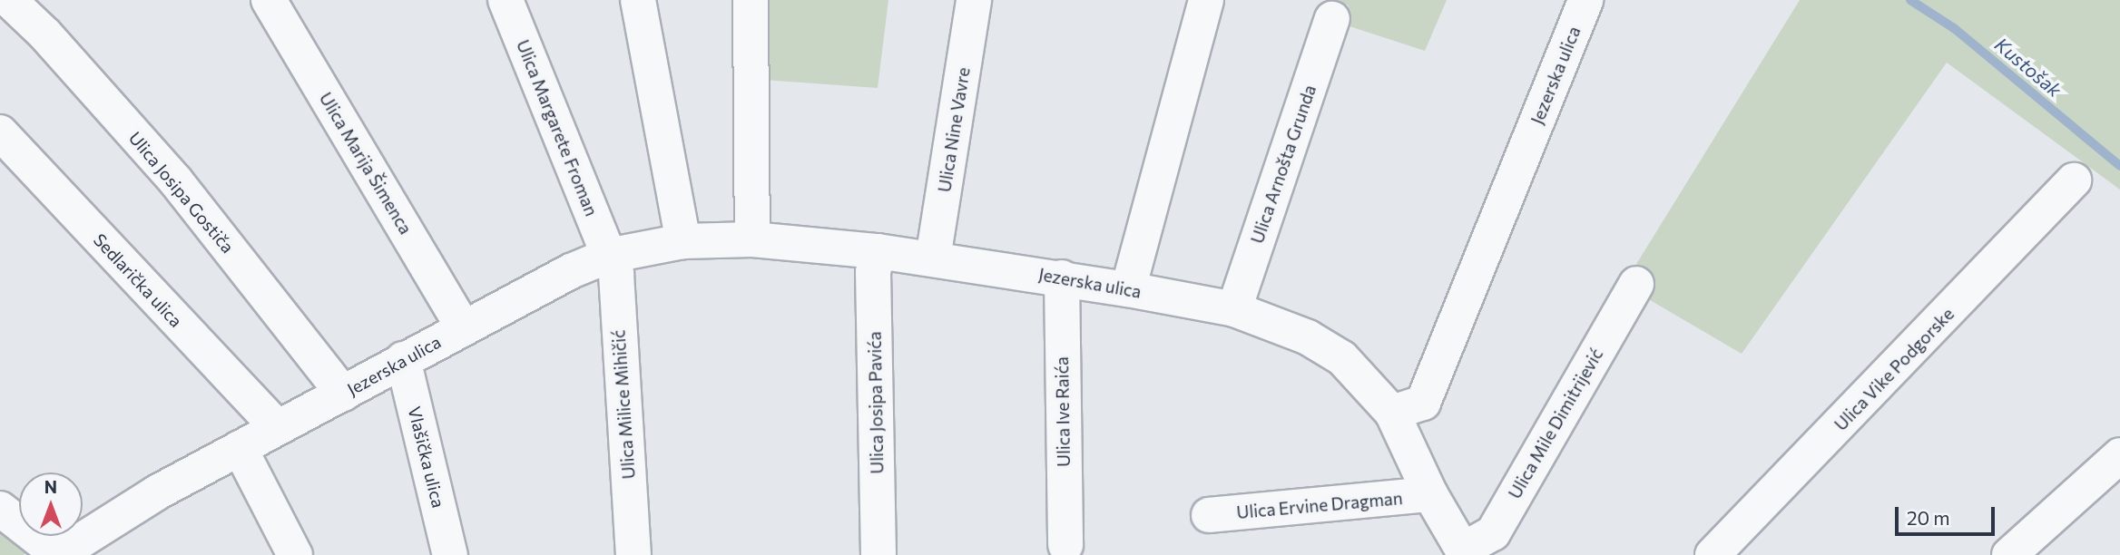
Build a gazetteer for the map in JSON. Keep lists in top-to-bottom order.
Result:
{
  "streets": {
    "street": [
      "Jezerska ulica",
      "Ulica Margarete Froman",
      "Ulica Nine Vavre",
      "Ulica Marija Šimenca",
      "Ulica Arnošta Grunda",
      "Ulica Josipa Gostiča",
      "Sedlarička ulica",
      "Ulica Vike Podgorske",
      "Ulica Josipa Pavića",
      "Ulica Milice Mihičić",
      "Ulica Ive Raića",
      "Ulica Mile Dimitrijević",
      "Vlašička ulica",
      "Ulica Ervine Dragman"
    ]
  },
  "crossings": [
    ["Jezerska ulica", "Ulica Margarete Froman"],
    ["Jezerska ulica", "Ulica Nine Vavre"],
    ["Jezerska ulica", "Ulica Marija Šimenca"],
    ["Jezerska ulica", "Ulica Arnošta Grunda"],
    ["Jezerska ulica", "Ulica Josipa Gostiča"],
    ["Jezerska ulica", "Sedlarička ulica"],
    ["Jezerska ulica", "Ulica Josipa Pavića"],
    ["Jezerska ulica", "Ulica Milice Mihičić"],
    ["Jezerska ulica", "Ulica Ive Raića"],
    ["Jezerska ulica", "Ulica Mile Dimitrijević"],
    ["Jezerska ulica", "Vlašička ulica"],
    ["Jezerska ulica", "Ulica Ervine Dragman"],
    ["Ulica Margarete Froman", "Ulica Milice Mihičić"]
  ],
  "water": ["Kustošak"],
  "scale_bar": "20 m",
  "north": "top"
}
